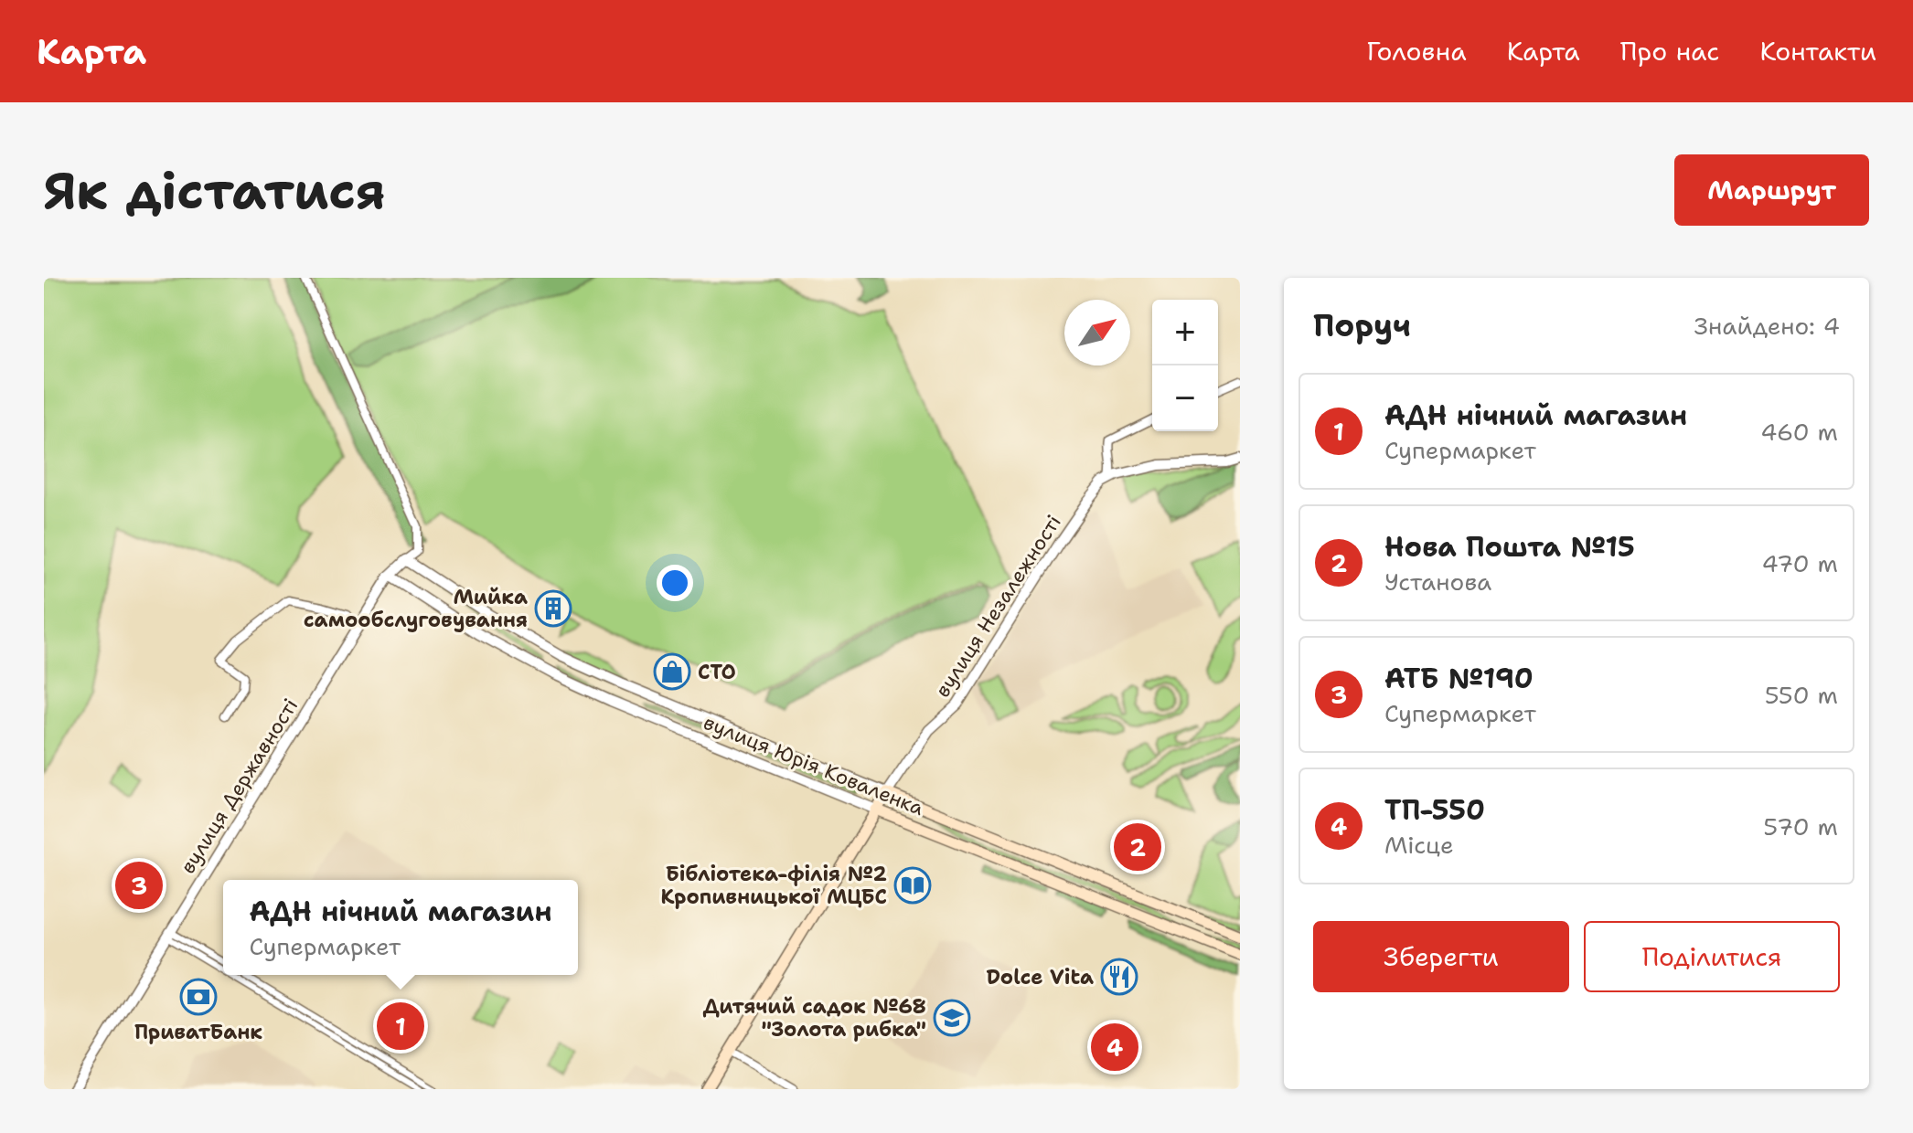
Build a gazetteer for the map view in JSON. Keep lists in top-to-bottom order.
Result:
{
  "streets": {
    "main road": ["вулиця Незалежності", "вулиця Юрія Коваленка"],
    "street": ["вулиця Державності"]
  },
  "crossings": [
    ["вулиця Незалежності", "вулиця Юрія Коваленка"],
    ["вулиця Юрія Коваленка", "вулиця Державності"]
  ],
  "places": {
    "building": ["Мийка самообслуговування"],
    "shop": ["СТО"],
    "library": ["Бібліотека-філія №2 Кропивницької МЦБС"],
    "restaurant": ["Dolce Vita"],
    "bank": ["ПриватБанк"],
    "school or university": ["Дитячий садок №68 \"Золота рибка\""]
  },
  "north": "top right",
  "page": {
    "header": "Карта",
    "nav": [
      "Головна",
      "Карта",
      "Про нас",
      "Контакти"
    ],
    "buttons": [
      "Маршрут",
      ["Зберегти", "Поділитися"]
    ],
    "title": "Як дістатися",
    "heading": ["Поруч", "Знайдено: 4"],
    "map_buttons": ["+", "−"],
    "list": [
      {
        "mark": "1",
        "name": "АДН нічний магазин",
        "note": "Супермаркет",
        "value": "460 m"
      },
      {
        "mark": "2",
        "name": "Нова Пошта №15",
        "note": "Установа",
        "value": "470 m"
      },
      {
        "mark": "3",
        "name": "АТБ №190",
        "note": "Супермаркет",
        "value": "550 m"
      },
      {
        "mark": "4",
        "name": "ТП-550",
        "note": "Місце",
        "value": "570 m"
      }
    ],
    "pins": [
      "2",
      "3",
      "1",
      "4"
    ],
    "popup": ["АДН нічний магазин", "Супермаркет"]
  }
}
